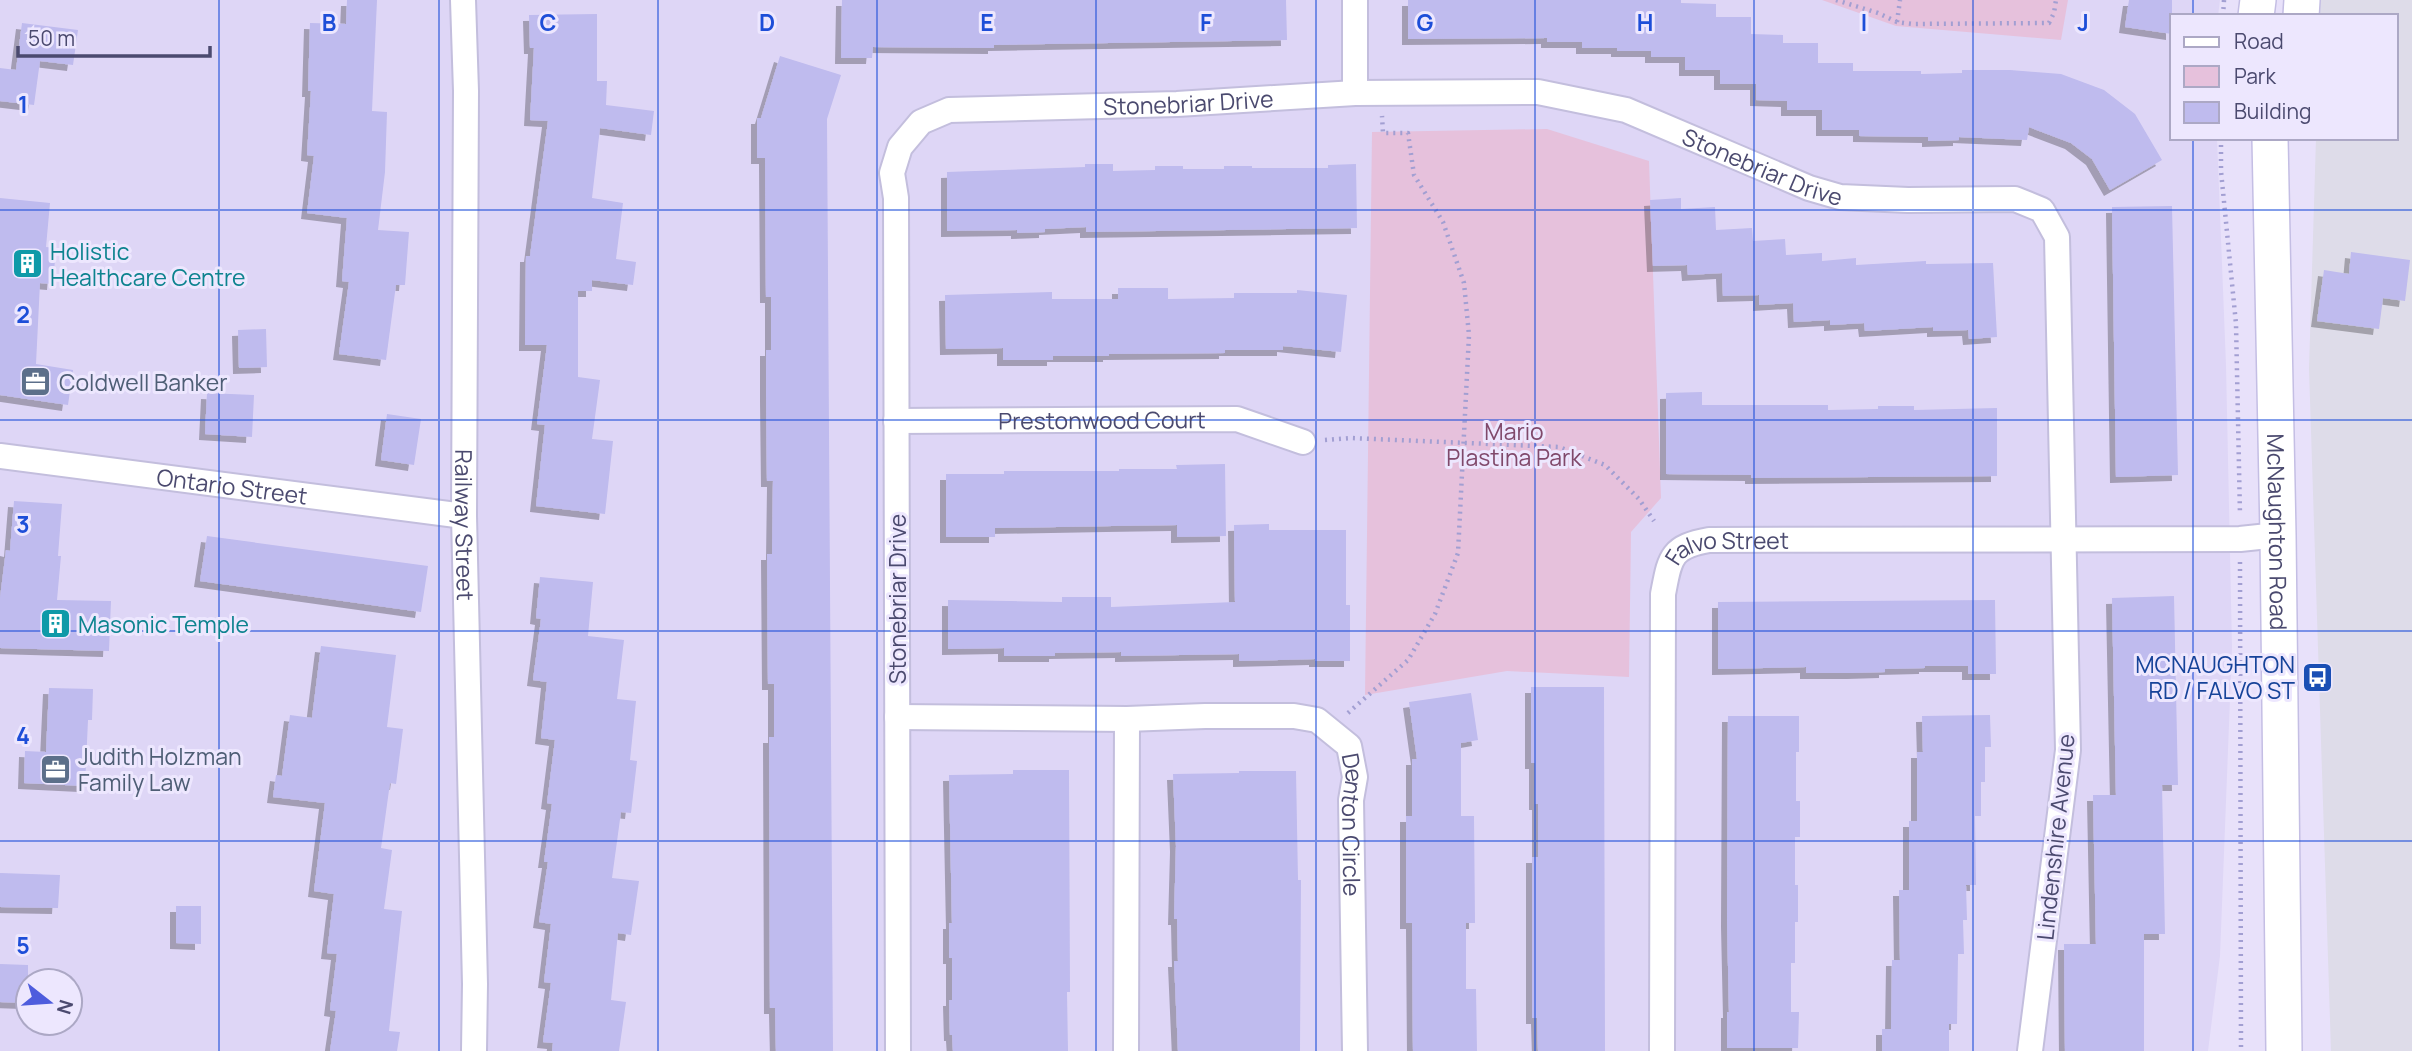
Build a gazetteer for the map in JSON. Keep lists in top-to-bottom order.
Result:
{
  "streets": {
    "street": [
      "Stonebriar Drive",
      "Prestonwood Court",
      "Ontario Street",
      "Railway Street",
      "McNaughton Road",
      "Falvo Street",
      "Denton Circle",
      "Lindenshire Avenue"
    ]
  },
  "crossings": [
    ["Stonebriar Drive", "Prestonwood Court"],
    ["Stonebriar Drive", "Falvo Street"],
    ["Stonebriar Drive", "Denton Circle"],
    ["Stonebriar Drive", "Lindenshire Avenue"],
    ["Ontario Street", "Railway Street"],
    ["McNaughton Road", "Falvo Street"],
    ["Falvo Street", "Lindenshire Avenue"]
  ],
  "parks": ["Mario Plastina Park"],
  "places": {
    "building": ["Holistic Healthcare Centre", "Masonic Temple"],
    "office": ["Coldwell Banker", "Judith Holzman Family Law"],
    "bus stop": ["MCNAUGHTON RD / FALVO ST"]
  },
  "legend": ["Road", "Park", "Building"],
  "scale_bar": "50 m",
  "north": "right",
  "grid": {
    "columns": [
      "B",
      "C",
      "D",
      "E",
      "F",
      "G",
      "H",
      "I",
      "J"
    ],
    "rows": [
      "1",
      "2",
      "3",
      "4",
      "5"
    ]
  }
}
